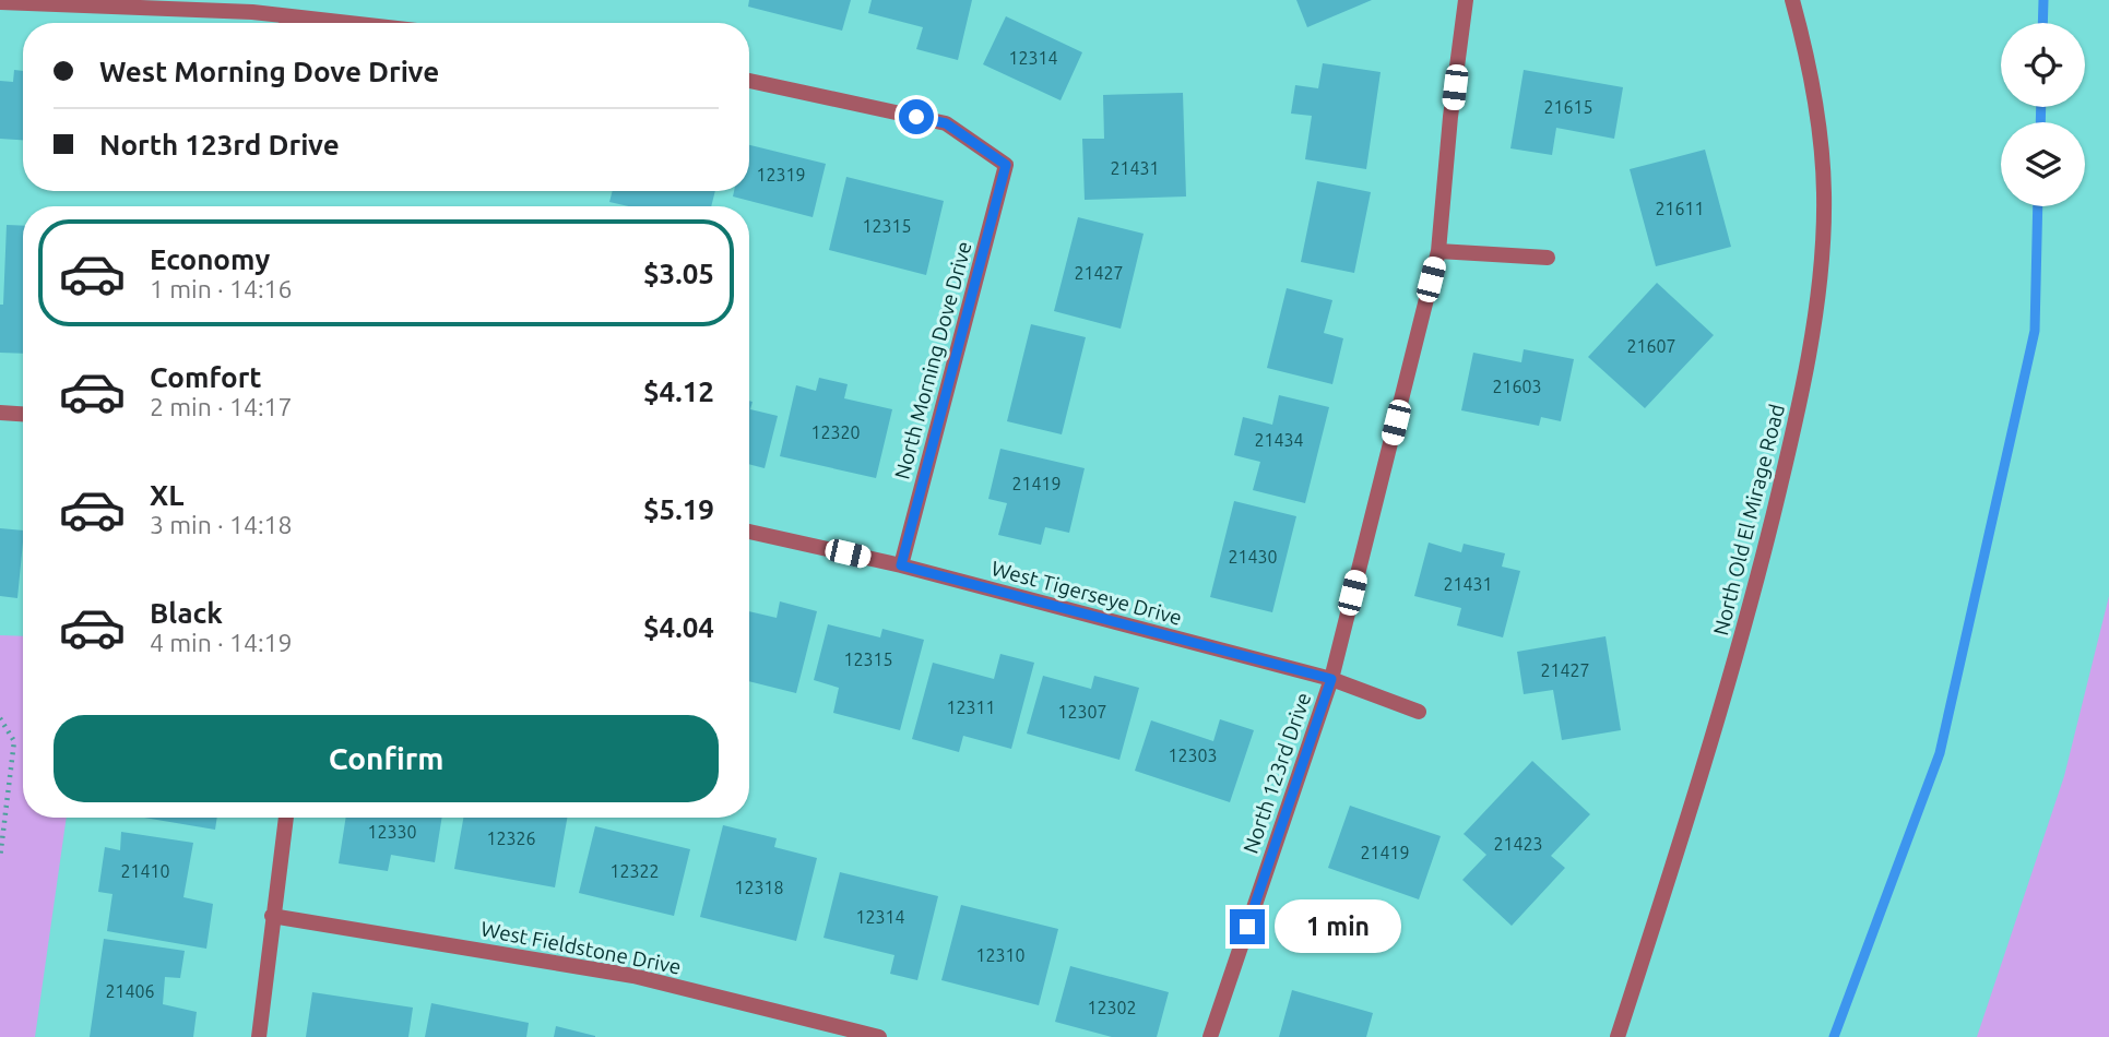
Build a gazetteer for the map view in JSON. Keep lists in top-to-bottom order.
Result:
{
  "streets": {
    "street": [
      "North Morning Dove Drive",
      "North Old El Mirage Road",
      "West Tigerseye Drive",
      "North 123rd Drive",
      "West Fieldstone Drive"
    ]
  },
  "crossings": [
    ["North Morning Dove Drive", "West Tigerseye Drive"],
    ["West Tigerseye Drive", "North 123rd Drive"]
  ],
  "house_numbers": [
    "12314",
    "21615",
    "21431",
    "12319",
    "21611",
    "12315",
    "21427",
    "21607",
    "21603",
    "12320",
    "21434",
    "21419",
    "21430",
    "21431",
    "12315",
    "21427",
    "12311",
    "12307",
    "12303",
    "12330",
    "12326",
    "21423",
    "21419",
    "21410",
    "12322",
    "12318",
    "12314",
    "12310",
    "21406",
    "12302"
  ],
  "page": {
    "banner": ["West Morning Dove Drive", "North 123rd Drive"],
    "list": [
      {
        "name": "Economy",
        "note": "1 min · 14:16",
        "value": "$3.05"
      },
      {
        "name": "Comfort",
        "note": "2 min · 14:17",
        "value": "$4.12"
      },
      {
        "name": "XL",
        "note": "3 min · 14:18",
        "value": "$5.19"
      },
      {
        "name": "Black",
        "note": "4 min · 14:19",
        "value": "$4.04"
      }
    ],
    "buttons": "Confirm",
    "bubble": "1 min"
  }
}
